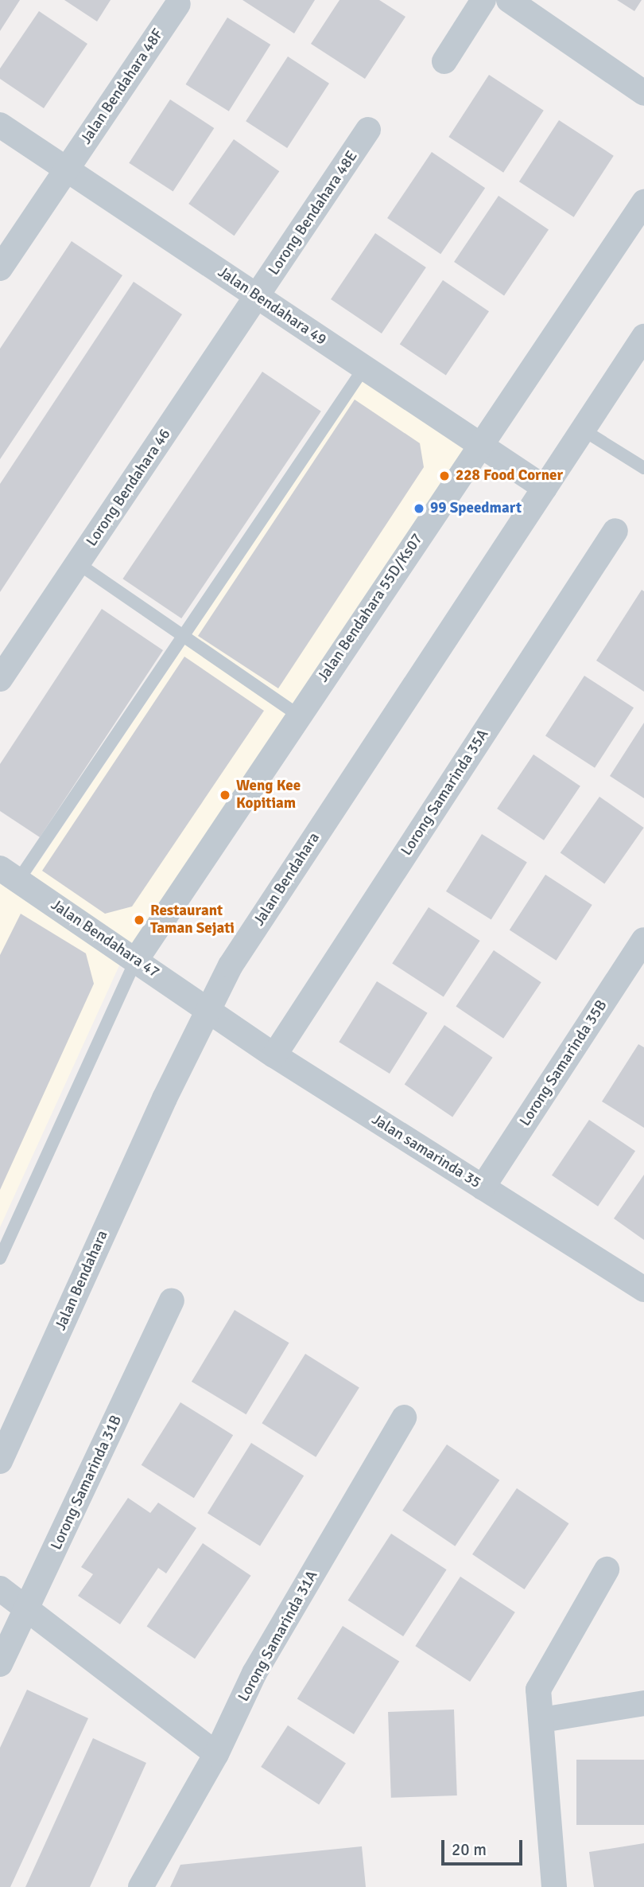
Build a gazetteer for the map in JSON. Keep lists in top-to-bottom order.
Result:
{
  "streets": {
    "street": [
      "Jalan Bendahara 48F",
      "Lorong Bendahara 48E",
      "Jalan Bendahara 49",
      "Lorong Bendahara 46",
      "Jalan Bendahara 55D/Ks07",
      "Lorong Samarinda 35A",
      "Jalan Bendahara",
      "Jalan Bendahara 47",
      "Lorong Samarinda 35B",
      "Jalan samarinda 35",
      "Lorong Samarinda 31B",
      "Lorong Samarinda 31A"
    ]
  },
  "crossings": [
    ["Jalan Bendahara 48F", "Jalan Bendahara 49"],
    ["Lorong Bendahara 48E", "Jalan Bendahara 49"],
    ["Lorong Bendahara 48E", "Lorong Bendahara 46"],
    ["Jalan Bendahara 49", "Lorong Bendahara 46"],
    ["Jalan Bendahara 49", "Jalan Bendahara 55D/Ks07"],
    ["Jalan Bendahara 49", "Jalan Bendahara"],
    ["Jalan Bendahara 55D/Ks07", "Jalan Bendahara 47"],
    ["Lorong Samarinda 35A", "Jalan samarinda 35"],
    ["Jalan Bendahara", "Jalan Bendahara 47"],
    ["Jalan Bendahara", "Jalan samarinda 35"],
    ["Jalan Bendahara 47", "Jalan samarinda 35"],
    ["Lorong Samarinda 35B", "Jalan samarinda 35"]
  ],
  "places": [
    "228 Food Corner",
    "99 Speedmart",
    "Weng Kee Kopitiam",
    "Restaurant Taman Sejati"
  ],
  "scale_bar": "20 m"
}
